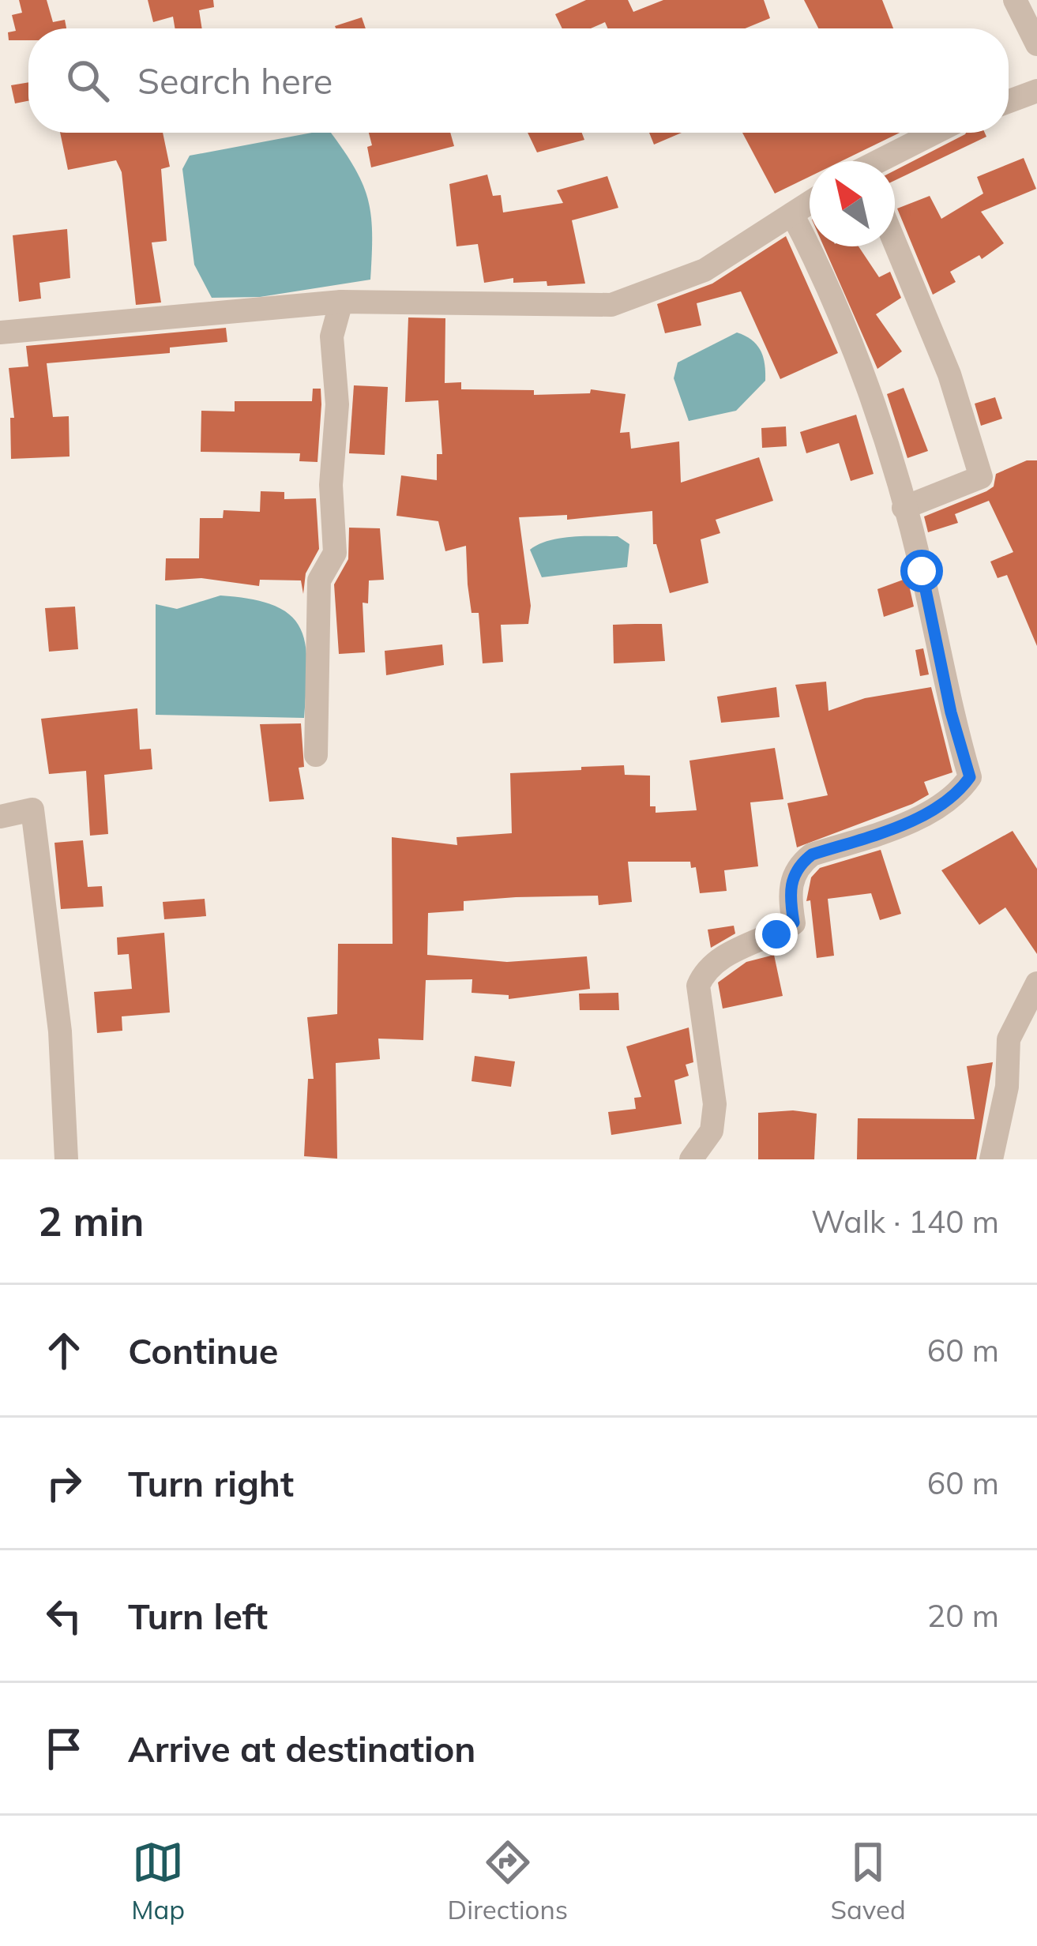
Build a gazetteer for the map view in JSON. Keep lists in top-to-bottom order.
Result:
{
  "north": "top left",
  "page": {
    "search": "Search here",
    "heading": ["2 min", "Walk · 140 m"],
    "list": [
      ["Continue", "60 m"],
      ["Turn right", "60 m"],
      ["Turn left", "20 m"],
      "Arrive at destination"
    ],
    "nav": ["Map", "Directions", "Saved"]
  }
}
